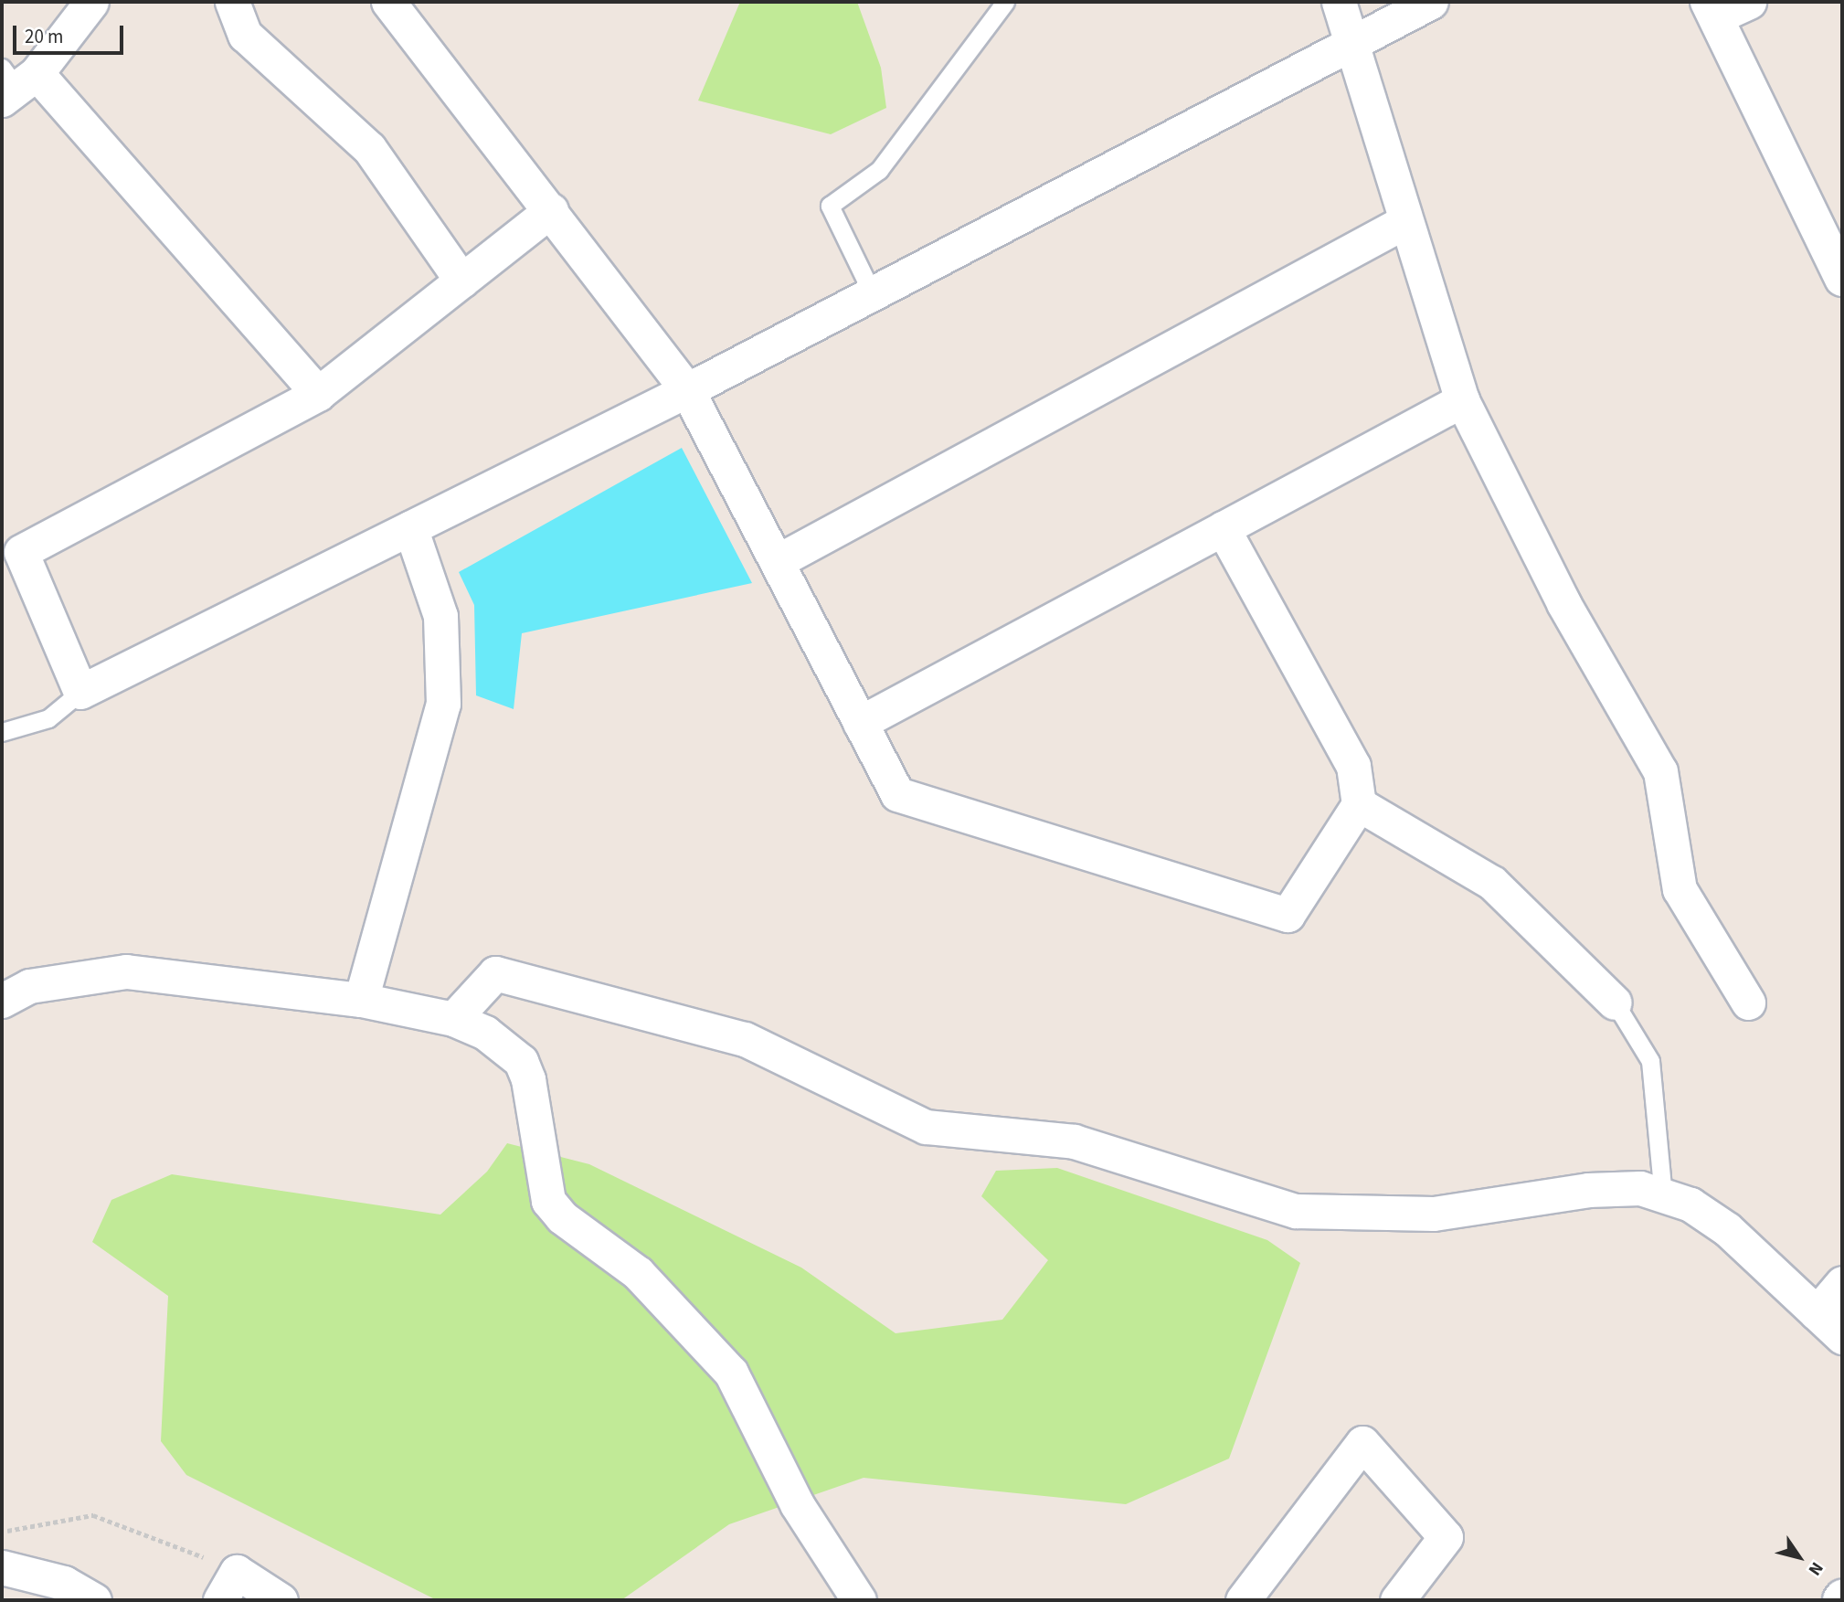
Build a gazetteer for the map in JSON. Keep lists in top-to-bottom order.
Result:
{
  "scale_bar": "20 m",
  "north": "bottom right"
}
